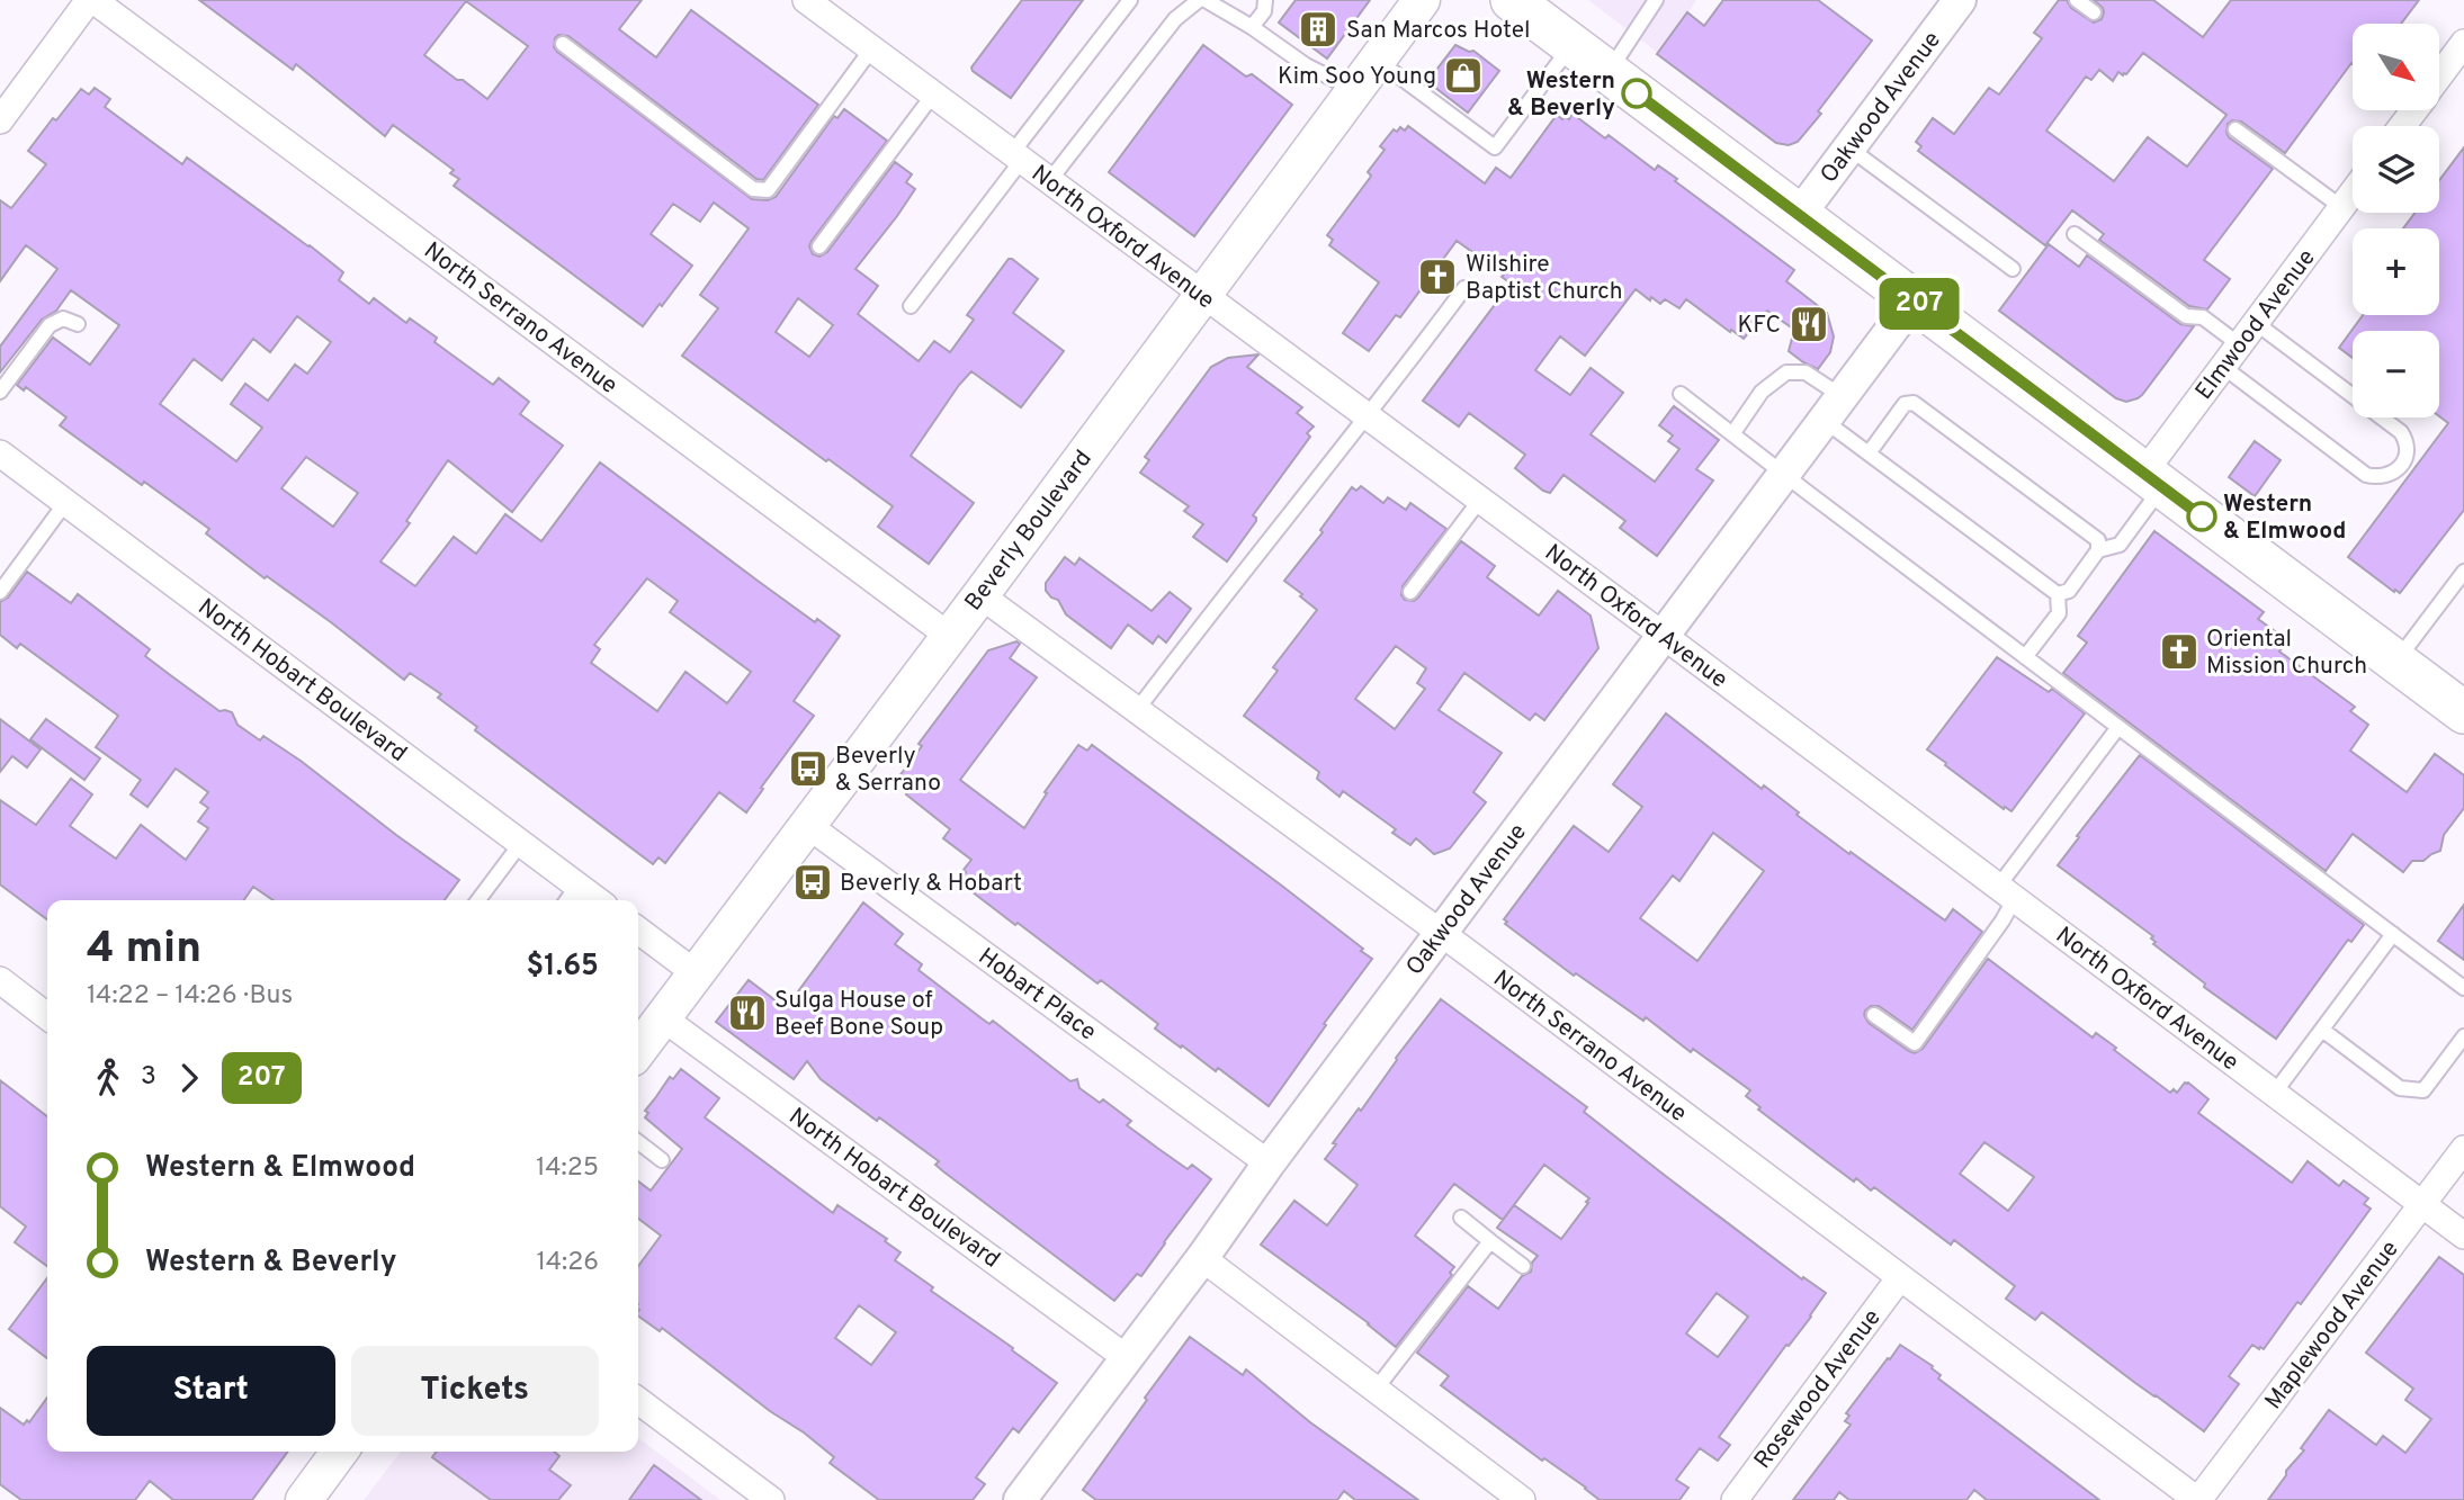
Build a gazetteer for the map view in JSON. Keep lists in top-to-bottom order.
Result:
{
  "streets": {
    "main road": ["Beverly Boulevard"],
    "street": [
      "Oakwood Avenue",
      "North Oxford Avenue",
      "North Serrano Avenue",
      "Elmwood Avenue",
      "North Hobart Boulevard",
      "Hobart Place",
      "Maplewood Avenue",
      "Rosewood Avenue"
    ]
  },
  "crossings": [
    ["Oakwood Avenue", "North Oxford Avenue"],
    ["Oakwood Avenue", "North Serrano Avenue"],
    ["Oakwood Avenue", "North Hobart Boulevard"],
    ["Oakwood Avenue", "Hobart Place"],
    ["North Oxford Avenue", "Beverly Boulevard"],
    ["North Oxford Avenue", "Maplewood Avenue"],
    ["North Serrano Avenue", "Beverly Boulevard"],
    ["North Serrano Avenue", "Maplewood Avenue"],
    ["North Serrano Avenue", "Rosewood Avenue"],
    ["Beverly Boulevard", "North Hobart Boulevard"],
    ["Beverly Boulevard", "Hobart Place"]
  ],
  "places": {
    "building": ["San Marcos Hotel"],
    "shop": ["Kim Soo Young"],
    "other": ["Western & Beverly", "Western & Elmwood"],
    "church": ["Wilshire Baptist Church", "Oriental Mission Church"],
    "restaurant": ["KFC", "Sulga House of Beef Bone Soup"],
    "bus stop": ["Beverly & Serrano", "Beverly & Hobart"]
  },
  "lines": ["bus line 207"],
  "north": "bottom right",
  "page": {
    "on_map": "207",
    "map_buttons": ["+", "−"],
    "heading": ["4 min", "14:22 – 14:26 · Bus", "$1.65"],
    "legs": ["3", "207"],
    "list": [
      {
        "name": "Western & Elmwood",
        "value": "14:25"
      },
      {
        "name": "Western & Beverly",
        "value": "14:26"
      }
    ],
    "buttons": ["Start", "Tickets"]
  }
}
